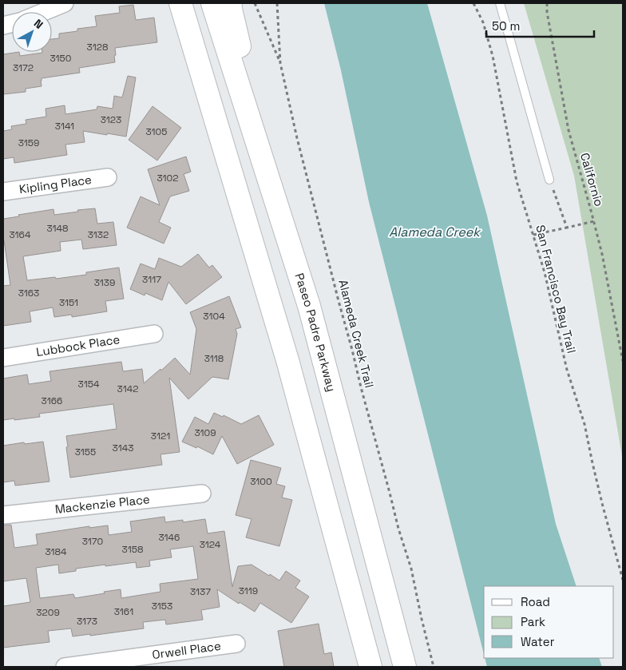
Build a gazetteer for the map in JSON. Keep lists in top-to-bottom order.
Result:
{
  "streets": {
    "main road": ["Paseo Padre Parkway"],
    "street": [
      "Kipling Place",
      "Lubbock Place",
      "Mackenzie Place",
      "Orwell Place"
    ],
    "path": ["Californio", "San Francisco Bay Trail", "Alameda Creek Trail"]
  },
  "water": ["Alameda Creek"],
  "house_numbers": [
    "3128",
    "3150",
    "3172",
    "3123",
    "3141",
    "3105",
    "3159",
    "3102",
    "3148",
    "3164",
    "3132",
    "3117",
    "3139",
    "3163",
    "3151",
    "3104",
    "3118",
    "3154",
    "3142",
    "3166",
    "3109",
    "3121",
    "3143",
    "3155",
    "3100",
    "3146",
    "3170",
    "3124",
    "3158",
    "3184",
    "3119",
    "3137",
    "3153",
    "3161",
    "3209",
    "3173"
  ],
  "legend": ["Road", "Park", "Water"],
  "scale_bar": "50 m",
  "north": "top right"
}
